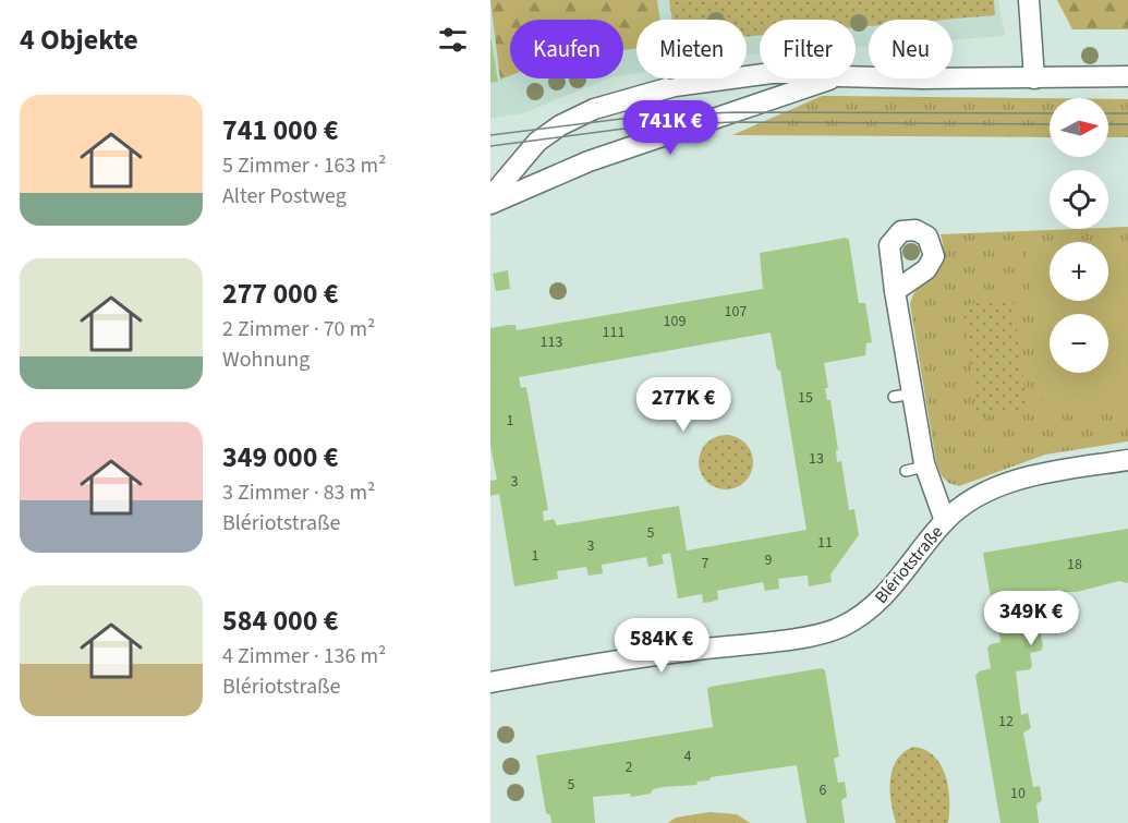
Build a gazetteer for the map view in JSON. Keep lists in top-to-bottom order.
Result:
{
  "streets": {
    "street": ["Blériotstraße"]
  },
  "house_numbers": [
    "107",
    "109",
    "111",
    "113",
    "15",
    "1",
    "13",
    "3",
    "5",
    "11",
    "3",
    "1",
    "9",
    "7",
    "18",
    "12",
    "4",
    "2",
    "5",
    "6",
    "10"
  ],
  "north": "right",
  "page": {
    "heading": "4 Objekte",
    "chip": [
      "Kaufen",
      "Mieten",
      "Filter",
      "Neu"
    ],
    "list": [
      {
        "name": "741 000 €",
        "note": "5 Zimmer · 163 m² · Alter Postweg"
      },
      {
        "name": "277 000 €",
        "note": "2 Zimmer · 70 m² · Wohnung"
      },
      {
        "name": "349 000 €",
        "note": "3 Zimmer · 83 m² · Blériotstraße"
      },
      {
        "name": "584 000 €",
        "note": "4 Zimmer · 136 m² · Blériotstraße"
      }
    ],
    "map_buttons": ["+", "−"],
    "price": [
      "741K €",
      "277K €",
      "349K €",
      "584K €"
    ]
  }
}
